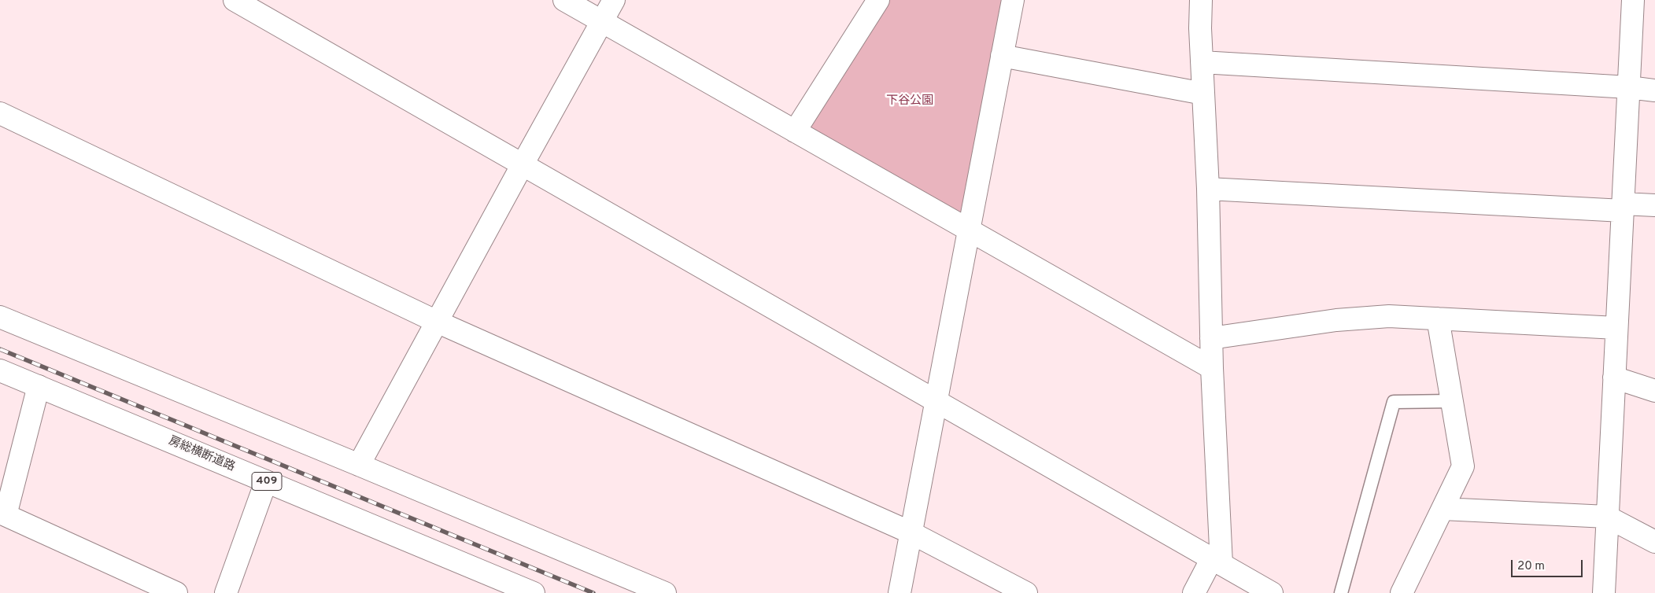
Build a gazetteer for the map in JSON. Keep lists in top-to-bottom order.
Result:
{
  "streets": {
    "main road": ["房総横断道路", "409"]
  },
  "parks": ["下谷公園"],
  "scale_bar": "20 m"
}
